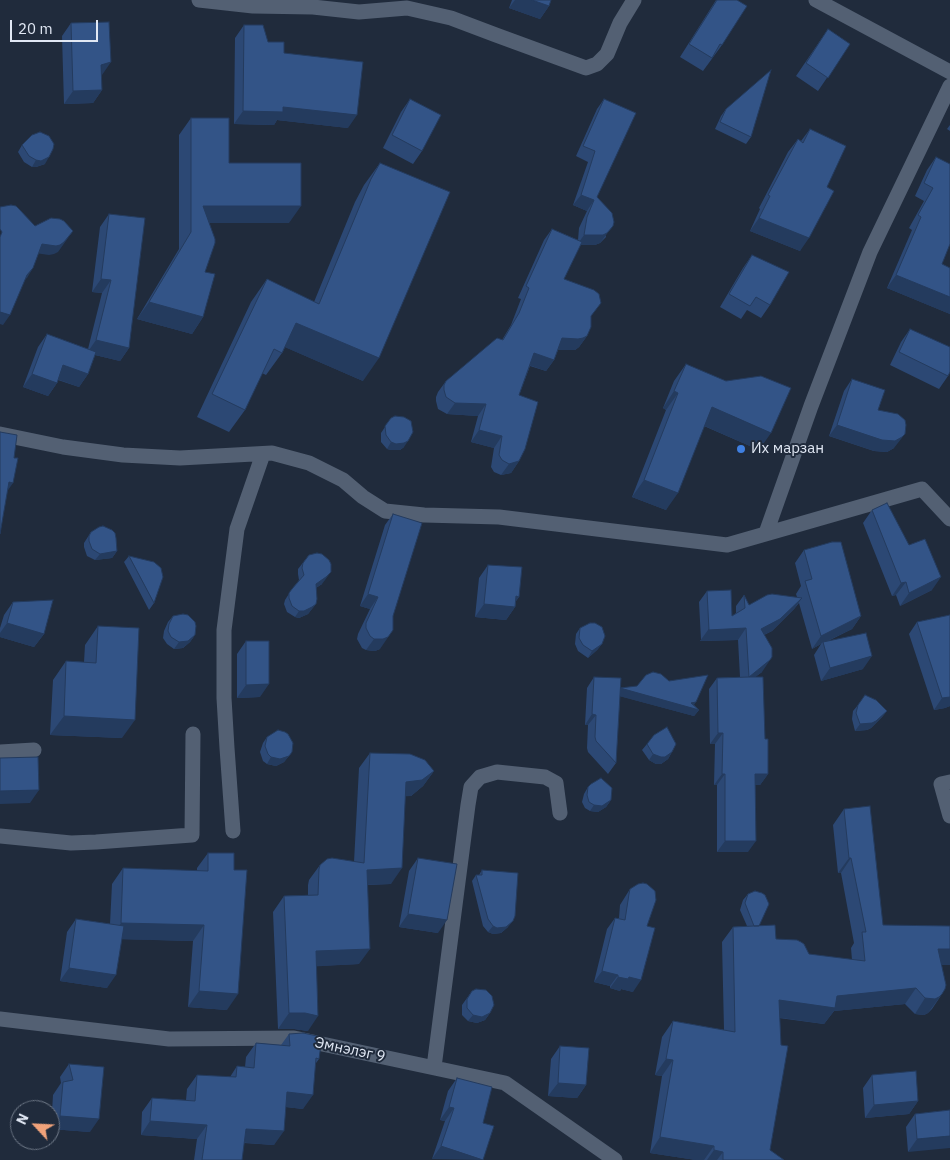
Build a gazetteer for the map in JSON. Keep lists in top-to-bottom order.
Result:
{
  "streets": {
    "street": ["Эмнэлэг 9"]
  },
  "places": ["Их марзан"],
  "scale_bar": "20 m",
  "north": "top left"
}
